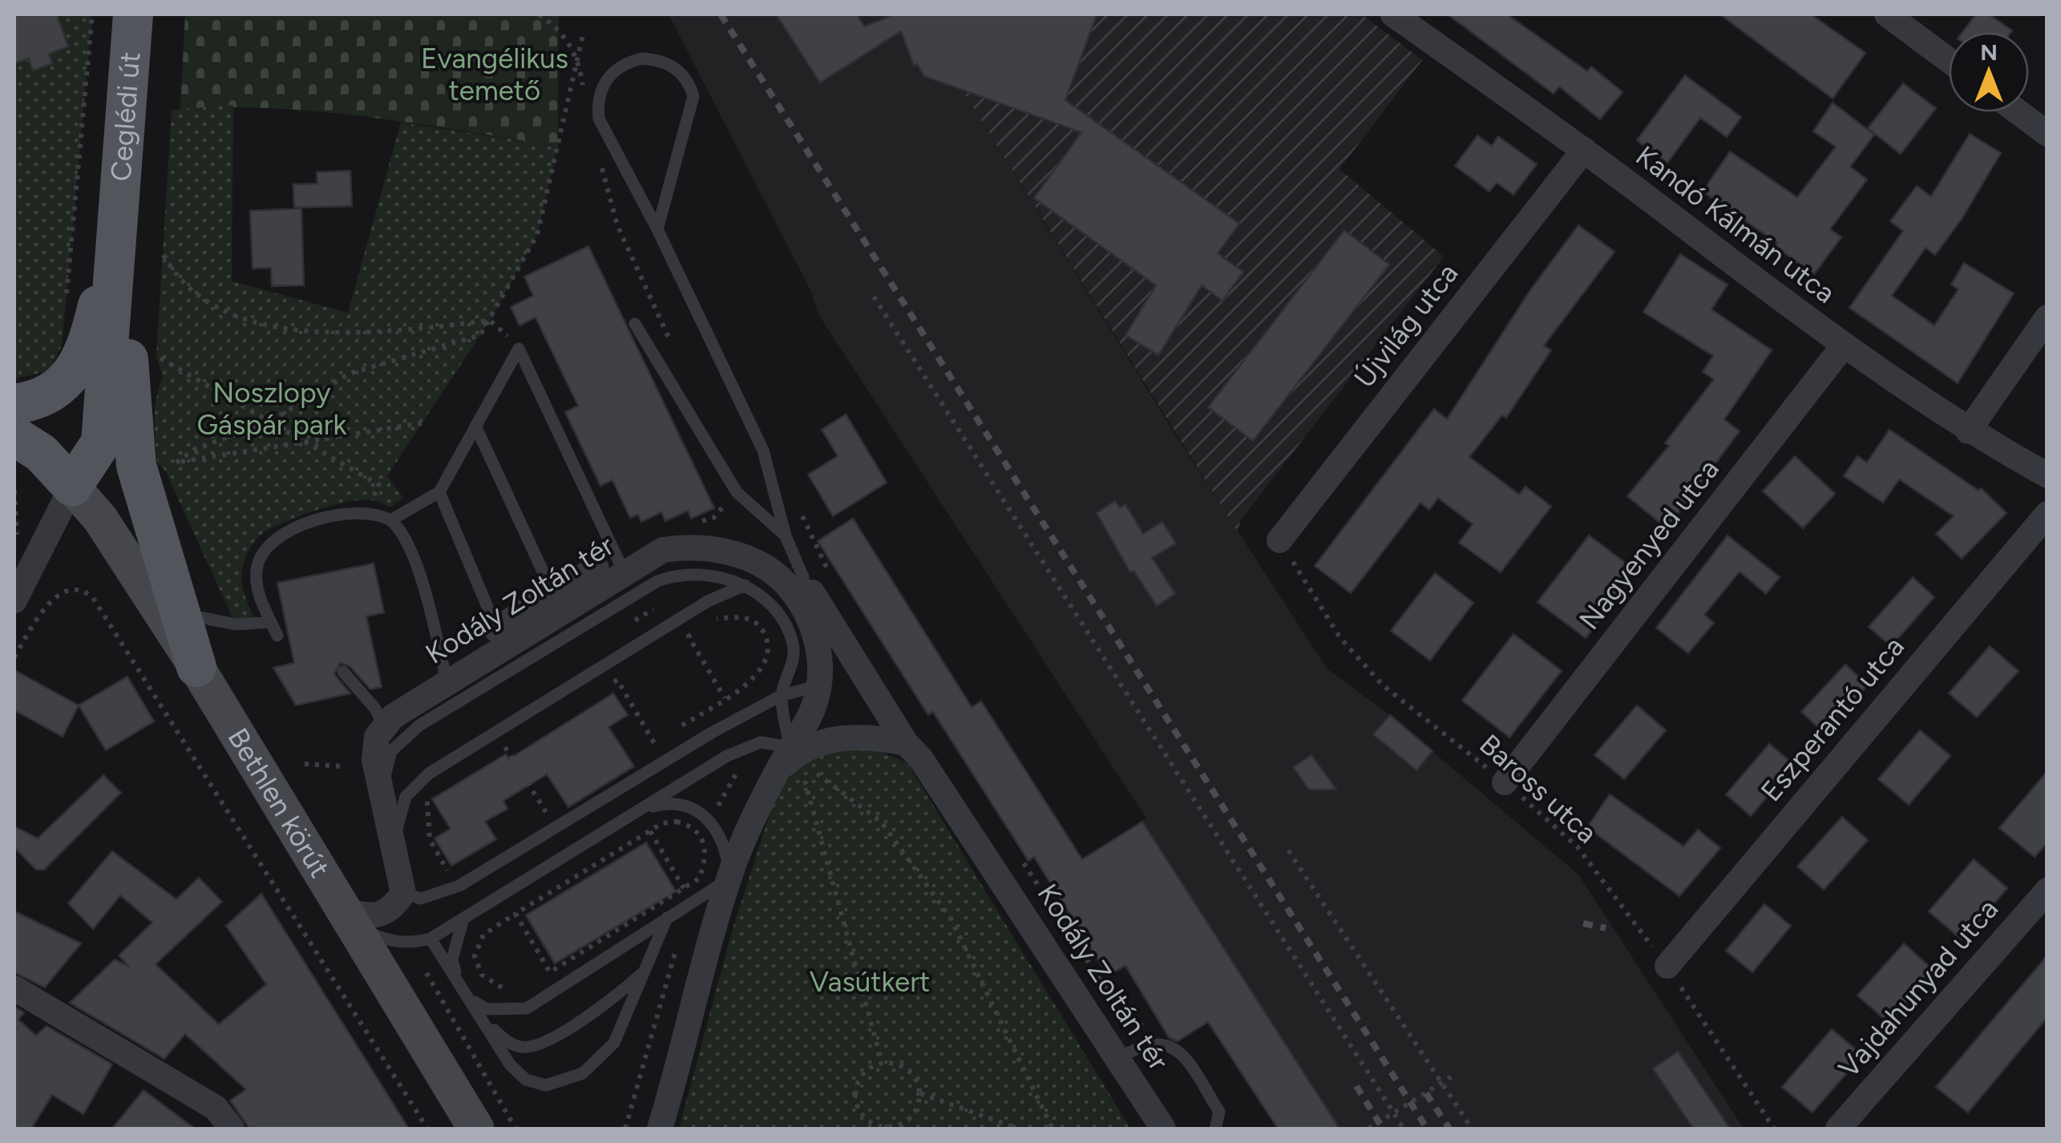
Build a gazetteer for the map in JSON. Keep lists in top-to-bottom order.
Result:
{
  "streets": {
    "main road": ["Ceglédi út"],
    "street": [
      "Kandó Kálmán utca",
      "Újvilág utca",
      "Nagyenyed utca",
      "Kodály Zoltán tér",
      "Eszperantó utca",
      "Bethlen körút",
      "Vajdahunyad utca"
    ],
    "path": ["Baross utca"]
  },
  "crossings": [
    ["Kandó Kálmán utca", "Újvilág utca"],
    ["Kandó Kálmán utca", "Nagyenyed utca"],
    ["Újvilág utca", "Baross utca"],
    ["Nagyenyed utca", "Baross utca"],
    ["Eszperantó utca", "Baross utca"]
  ],
  "parks": ["Evangélikus temető", "Noszlopy Gáspár park", "Vasútkert"],
  "north": "top"
}
